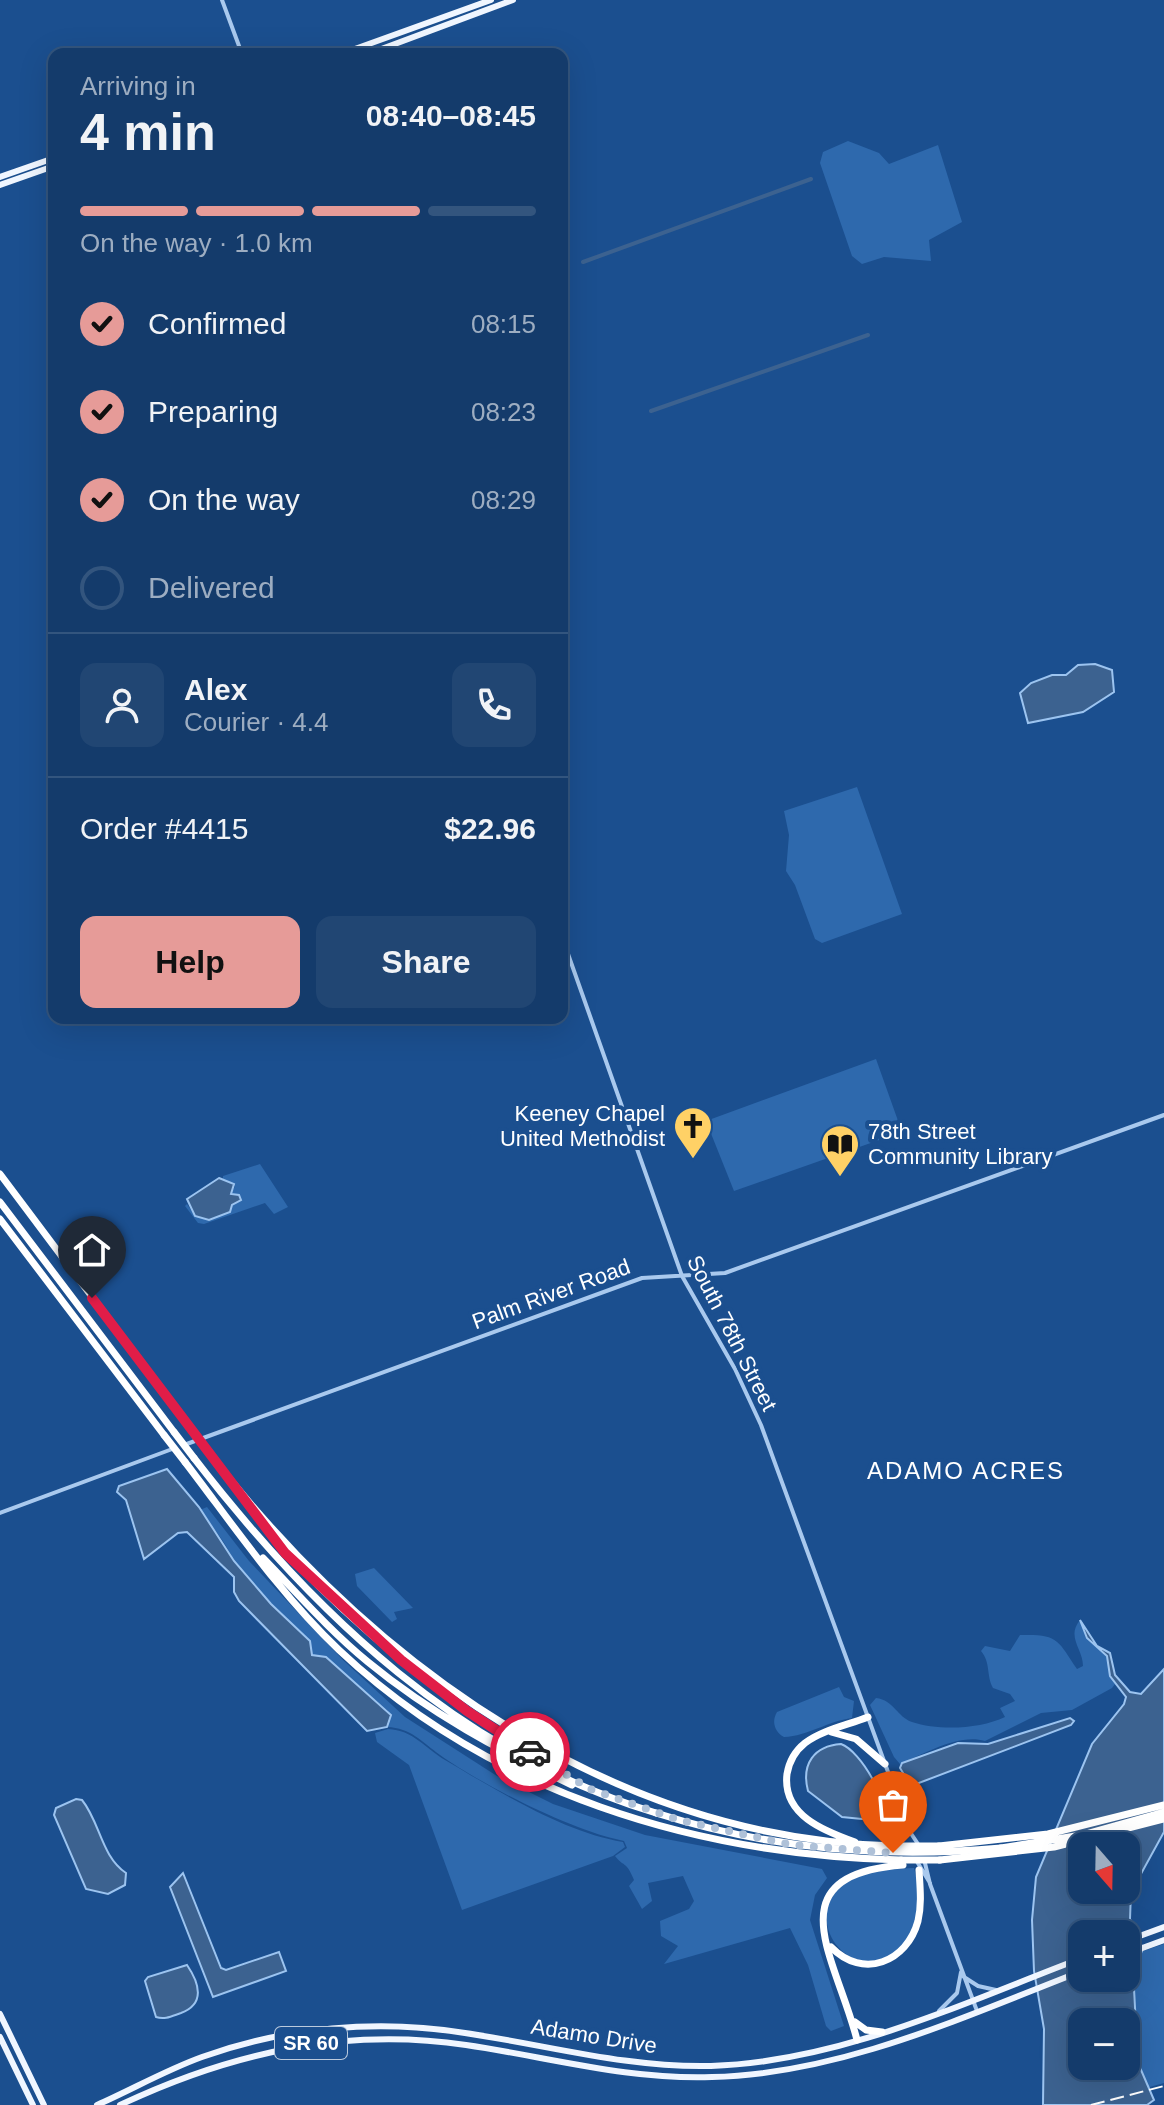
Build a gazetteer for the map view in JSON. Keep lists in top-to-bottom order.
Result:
{
  "streets": {
    "main road": ["Adamo Drive", "SR 60"],
    "street": ["Palm River Road", "South 78th Street"]
  },
  "crossings": [
    ["Palm River Road", "South 78th Street"],
    ["South 78th Street", "Adamo Drive"]
  ],
  "districts": ["ADAMO ACRES"],
  "places": {
    "church": ["Keeney Chapel United Methodist"],
    "library": ["78th Street Community Library"]
  },
  "north": "bottom",
  "page": {
    "heading": ["4 min", "Arriving in", "08:40–08:45"],
    "panel": [
      "Alex",
      "Courier · 4.4",
      "Order #4415",
      "$22.96"
    ],
    "bar": "On the way · 1.0 km",
    "list": [
      ["Confirmed", "08:15"],
      ["Preparing", "08:23"],
      ["On the way", "08:29"],
      "Delivered"
    ],
    "buttons": ["Help", "Share"],
    "map_buttons": ["+", "−"]
  }
}
